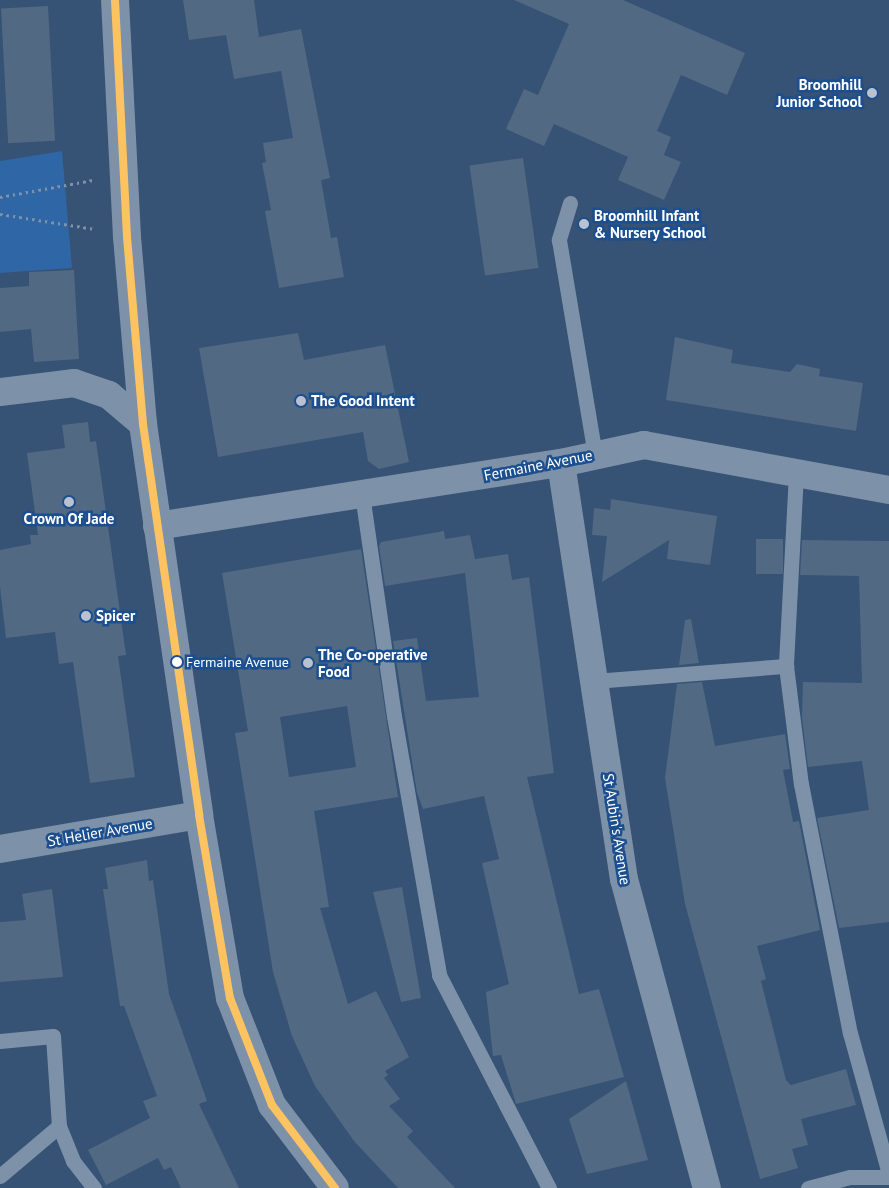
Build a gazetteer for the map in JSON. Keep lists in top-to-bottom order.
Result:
{
  "streets": {
    "street": ["Fermaine Avenue", "St Aubin's Avenue", "St Helier Avenue"]
  },
  "crossings": [
    ["Fermaine Avenue", "St Aubin's Avenue"]
  ],
  "places": [
    "Broomhill Junior School",
    "Broomhill Infant & Nursery School",
    "The Good Intent",
    "Crown Of Jade",
    "Spicer",
    "Fermaine Avenue",
    "The Co-operative Food"
  ]
}
